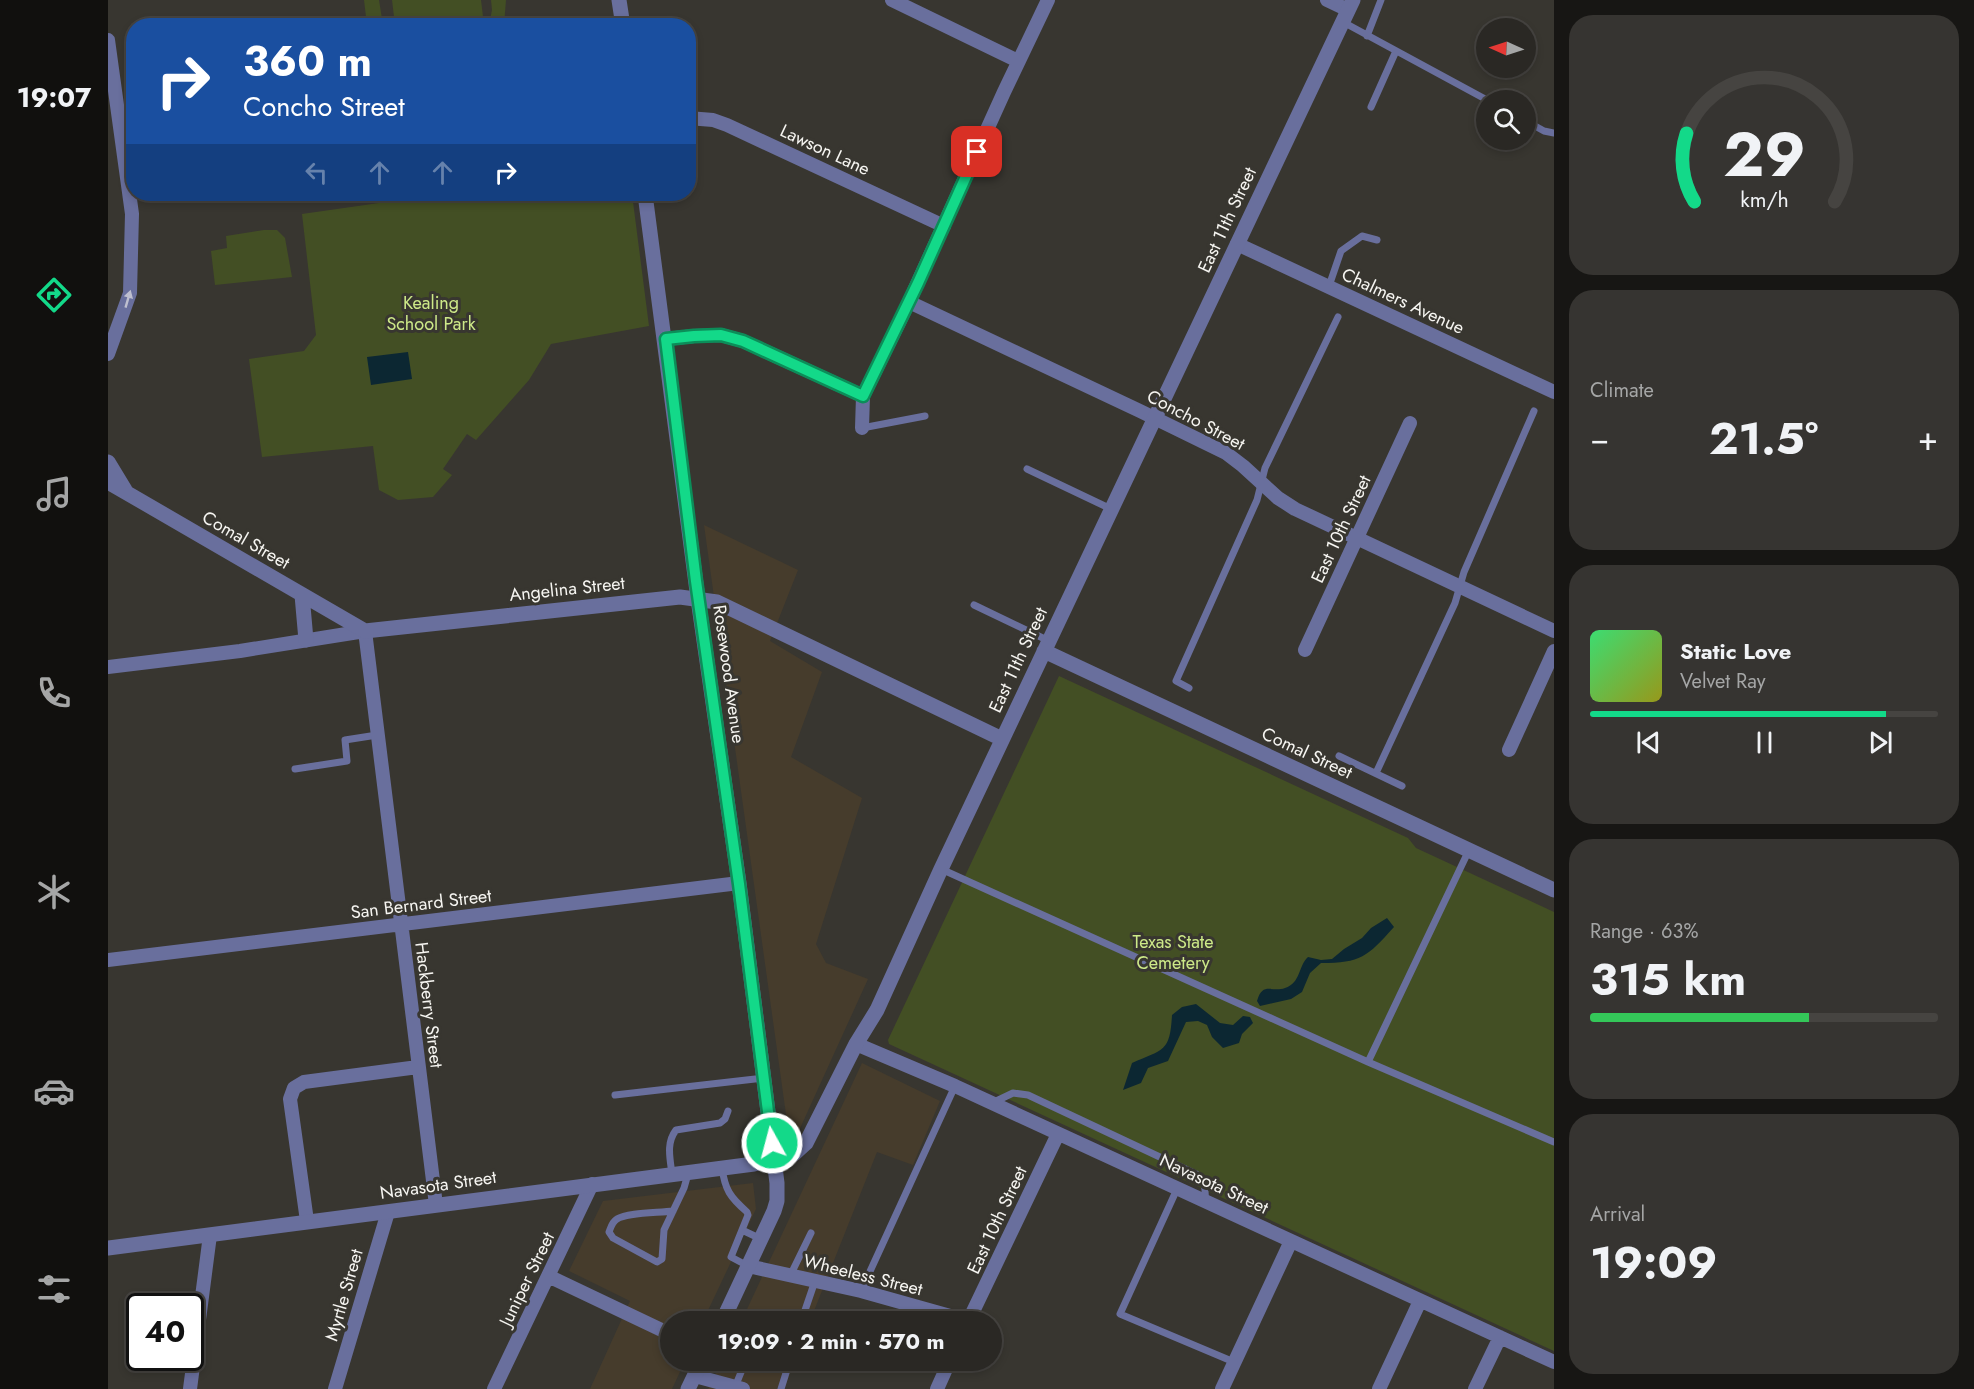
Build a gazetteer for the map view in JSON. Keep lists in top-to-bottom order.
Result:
{
  "streets": {
    "street": [
      "Lawson Lane",
      "East 11th Street",
      "Chalmers Avenue",
      "Concho Street",
      "East 10th Street",
      "Comal Street",
      "Angelina Street",
      "Rosewood Avenue",
      "San Bernard Street",
      "Hackberry Street",
      "Navasota Street",
      "Wheeless Street",
      "Juniper Street",
      "Myrtle Street"
    ]
  },
  "crossings": [
    ["East 11th Street", "Chalmers Avenue"],
    ["East 11th Street", "Concho Street"],
    ["East 11th Street", "Comal Street"],
    ["East 11th Street", "Angelina Street"],
    ["East 11th Street", "Rosewood Avenue"],
    ["East 11th Street", "Navasota Street"],
    ["Concho Street", "East 10th Street"],
    ["East 10th Street", "Navasota Street"],
    ["Comal Street", "Angelina Street"],
    ["Comal Street", "Hackberry Street"],
    ["Angelina Street", "Rosewood Avenue"],
    ["Angelina Street", "Hackberry Street"],
    ["Rosewood Avenue", "San Bernard Street"],
    ["Rosewood Avenue", "Navasota Street"],
    ["San Bernard Street", "Hackberry Street"],
    ["Hackberry Street", "Navasota Street"],
    ["Navasota Street", "Juniper Street"],
    ["Navasota Street", "Myrtle Street"]
  ],
  "parks": ["Kealing School Park", "Texas State Cemetery"],
  "north": "left",
  "page": {
    "tabs": "19:07",
    "turn": ["360 m", "Concho Street"],
    "tile": [
      "Climate",
      ["Range · 63%", "315 km"],
      ["Arrival", "19:09"]
    ],
    "heat": ["−", "21.5°", "+"],
    "song": ["Static Love", "Velvet Ray"],
    "limit": "40",
    "trip": "19:09 · 2 min · 570 m",
    "gauge": ["29", "km/h"]
  }
}
